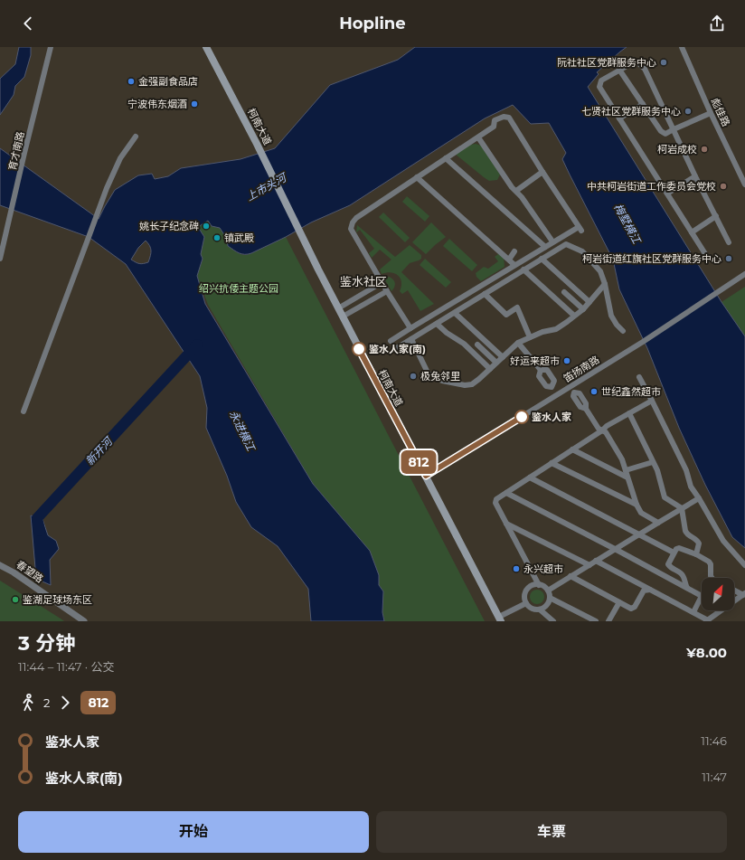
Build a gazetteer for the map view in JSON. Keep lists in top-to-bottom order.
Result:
{
  "streets": {
    "main road": ["柯南大道"],
    "street": [
      "彪佳路",
      "育才南路",
      "笛扬南路",
      "春望路"
    ]
  },
  "crossings": [
    ["柯南大道", "笛扬南路"]
  ],
  "districts": ["鉴水社区"],
  "water": [
    "上市头河",
    "梅墅横江",
    "永进横江",
    "新开河"
  ],
  "parks": ["绍兴抗倭主题公园"],
  "places": [
    "阮社社区党群服务中心",
    "金强副食品店",
    "宁波伟东烟酒",
    "七贤社区党群服务中心",
    "柯岩成校",
    "中共柯岩街道工作委员会党校",
    "姚长子纪念碑",
    "镇武殿",
    "柯岩街道红旗社区党群服务中心",
    "鉴水人家(南)",
    "好运来超市",
    "极兔邻里",
    "世纪鑫然超市",
    "鉴水人家",
    "永兴超市",
    "鉴湖足球场东区"
  ],
  "lines": ["bus line 812"],
  "north": "top right",
  "page": {
    "header": "Hopline",
    "on_map": "812",
    "heading": ["3 分钟", "11:44 – 11:47 · 公交", "¥8.00"],
    "legs": ["2", "812"],
    "list": [
      {
        "name": "鉴水人家",
        "value": "11:46"
      },
      {
        "name": "鉴水人家(南)",
        "value": "11:47"
      }
    ],
    "buttons": ["开始", "车票"]
  }
}
